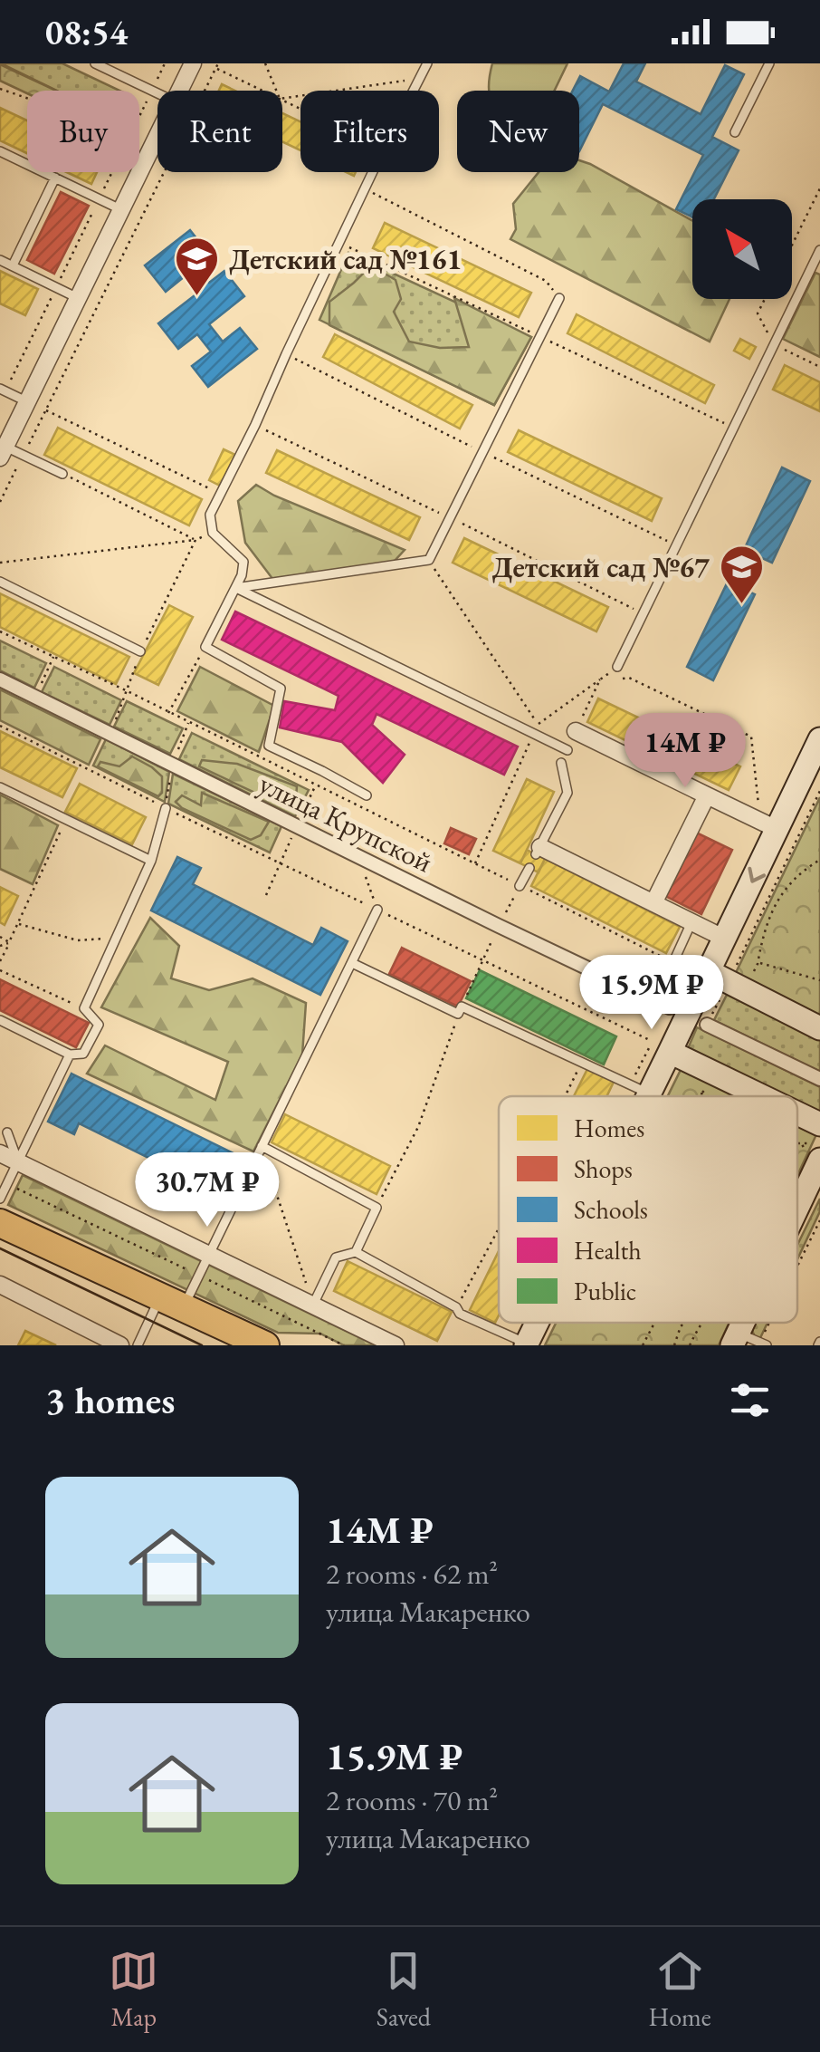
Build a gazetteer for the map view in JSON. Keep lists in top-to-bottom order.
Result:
{
  "streets": {
    "street": ["улица Крупской"]
  },
  "places": {
    "school or university": ["Детский сад №161", "Детский сад №67"]
  },
  "legend": [
    "Homes",
    "Shops",
    "Schools",
    "Health",
    "Public"
  ],
  "north": "top left",
  "page": {
    "status": "08:54",
    "chip": [
      "Buy",
      "Rent",
      "Filters",
      "New"
    ],
    "price": ["14M ₽", "15.9M ₽", "30.7M ₽"],
    "heading": "3 homes",
    "list": [
      {
        "name": "14M ₽",
        "note": "2 rooms · 62 m² · улица Макаренко"
      },
      {
        "name": "15.9M ₽",
        "note": "2 rooms · 70 m² · улица Макаренко"
      }
    ],
    "tabs": ["Map", "Saved", "Home"]
  }
}
